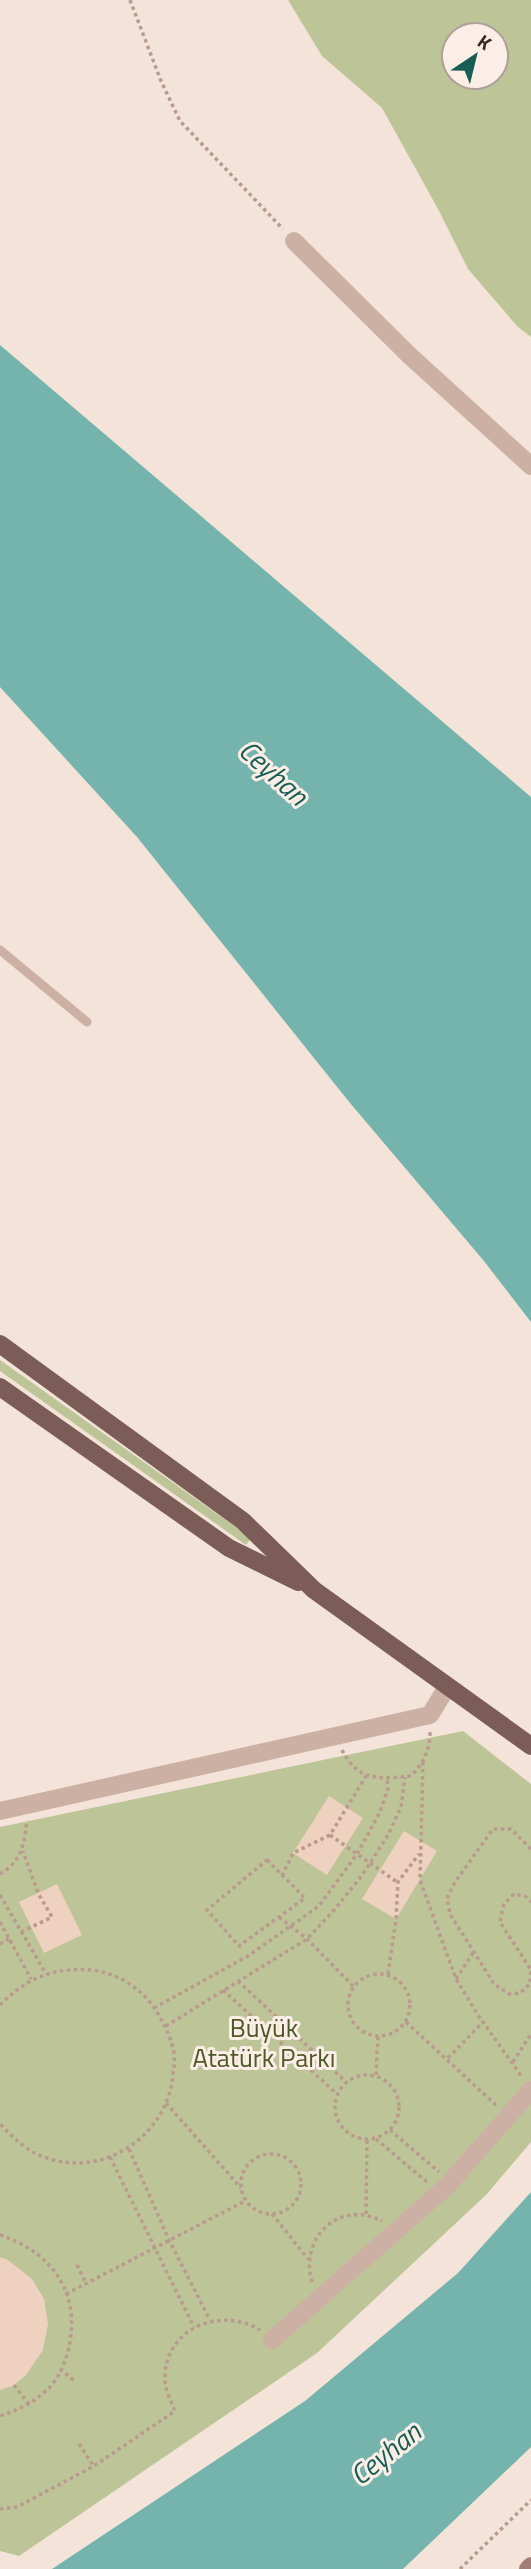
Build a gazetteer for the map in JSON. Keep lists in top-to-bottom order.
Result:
{
  "water": ["Ceyhan"],
  "parks": ["Büyük Atatürk Parkı"],
  "north": "top right"
}
